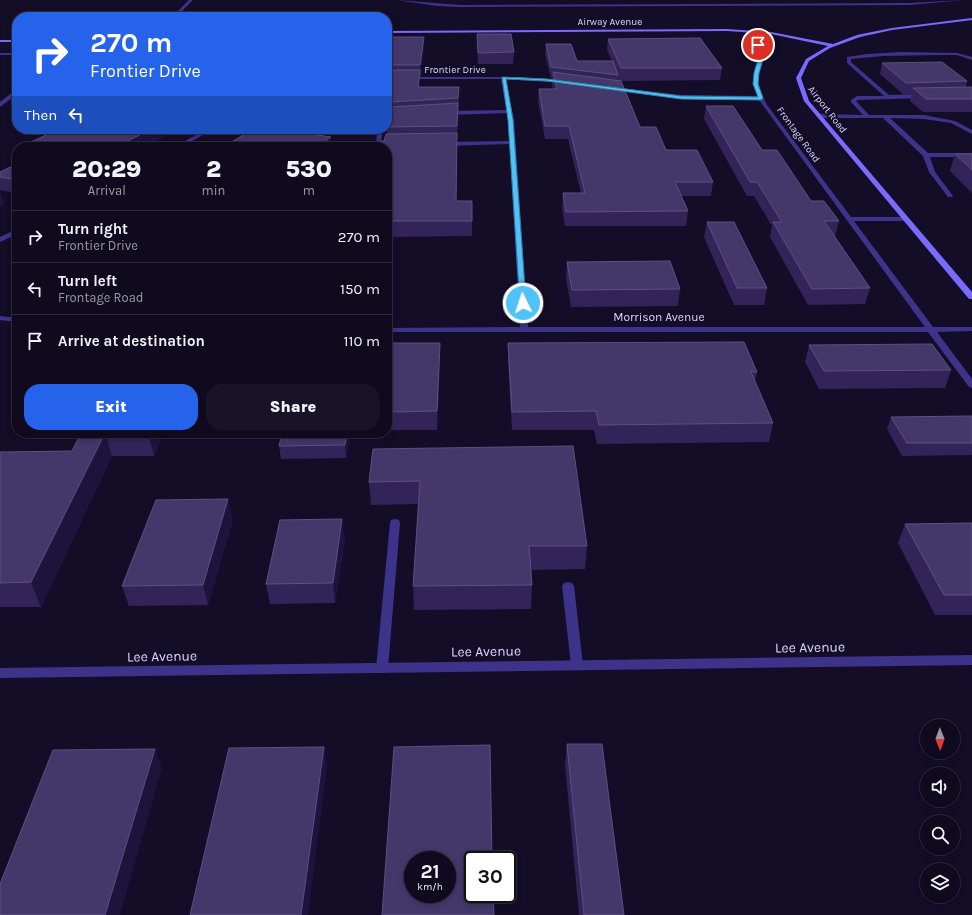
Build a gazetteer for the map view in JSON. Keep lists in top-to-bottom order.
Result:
{
  "streets": {
    "main road": ["Airway Avenue", "Airport Road"],
    "street": [
      "Frontier Drive",
      "Frontage Road",
      "Morrison Avenue",
      "Lee Avenue"
    ]
  },
  "crossings": [
    ["Airway Avenue", "Airport Road"],
    ["Airway Avenue", "Frontage Road"],
    ["Frontage Road", "Morrison Avenue"]
  ],
  "north": "bottom",
  "page": {
    "turn": ["270 m", "Frontier Drive"],
    "then": "Then",
    "eta": [
      "20:29",
      "Arrival",
      "2",
      "min",
      "530",
      "m"
    ],
    "list": [
      {
        "name": "Turn right",
        "note": "Frontier Drive",
        "value": "270 m"
      },
      {
        "name": "Turn left",
        "note": "Frontage Road",
        "value": "150 m"
      },
      {
        "name": "Arrive at destination",
        "value": "110 m"
      }
    ],
    "buttons": ["Exit", "Share"],
    "speed": "21 km/h",
    "limit": "30"
  }
}
